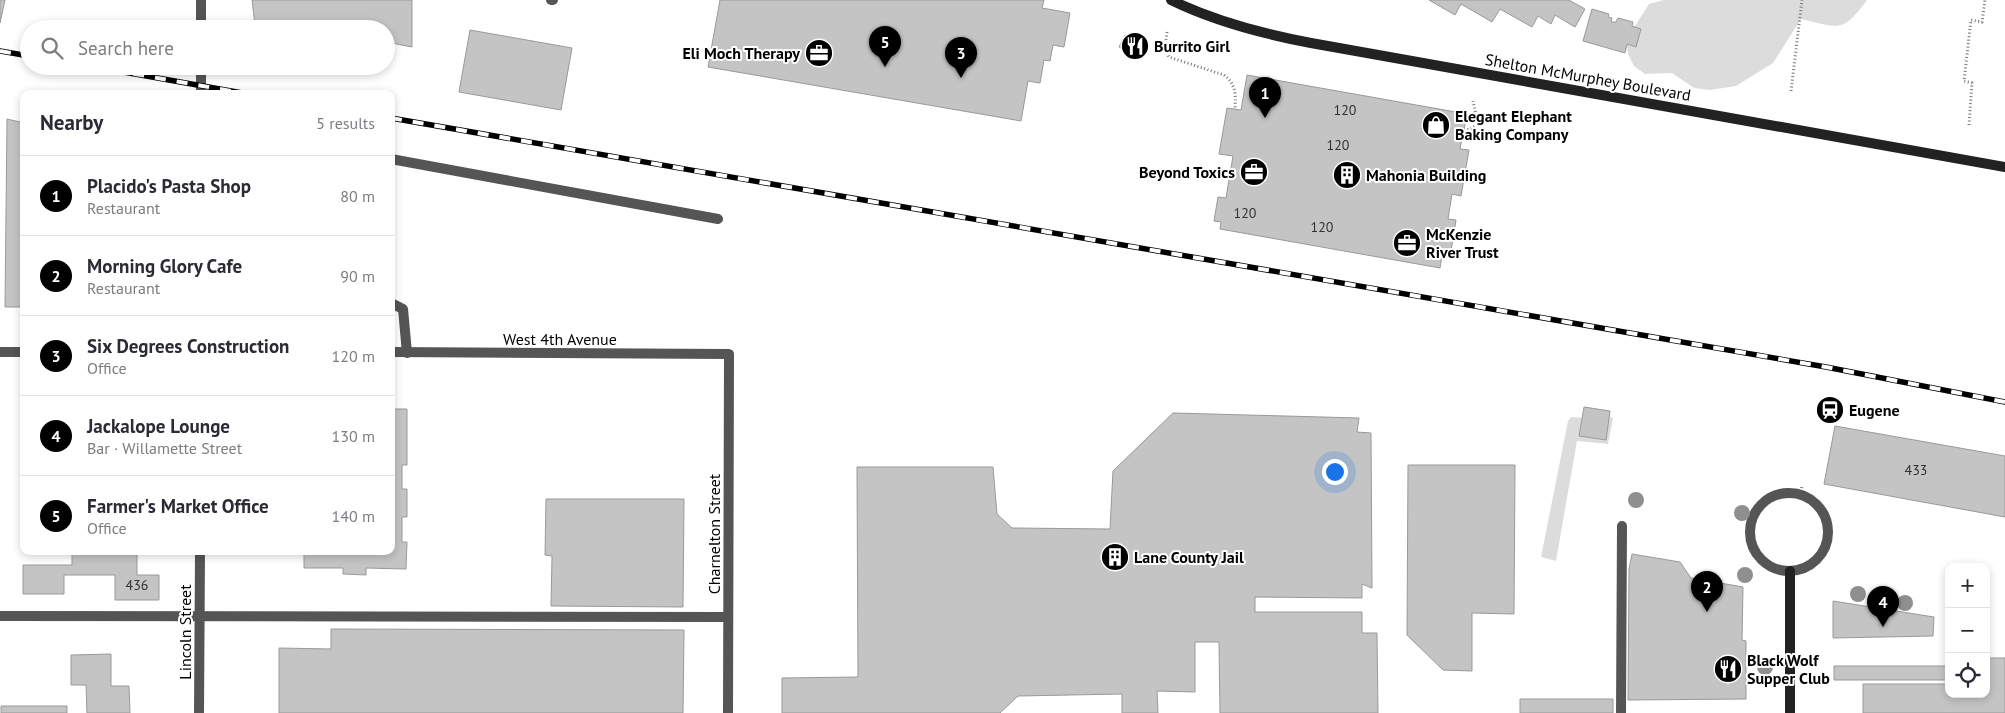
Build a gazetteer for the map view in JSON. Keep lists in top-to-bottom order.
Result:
{
  "streets": {
    "street": [
      "Shelton McMurphey Boulevard",
      "West 4th Avenue",
      "Charnelton Street",
      "Lincoln Street"
    ]
  },
  "crossings": [
    ["West 4th Avenue", "Charnelton Street"]
  ],
  "places": {
    "restaurant": ["Burrito Girl", "Black Wolf Supper Club"],
    "office": ["Eli Moch Therapy", "Beyond Toxics", "McKenzie River Trust"],
    "shop": ["Elegant Elephant Baking Company"],
    "building": ["Mahonia Building", "Lane County Jail"],
    "station": ["Eugene"]
  },
  "house_numbers": [
    "120",
    "120",
    "120",
    "120",
    "433",
    "436"
  ],
  "page": {
    "search": "Search here",
    "pins": [
      "5",
      "3",
      "1",
      "2",
      "4"
    ],
    "heading": ["Nearby", "5 results"],
    "list": [
      {
        "mark": "1",
        "name": "Placido's Pasta Shop",
        "note": "Restaurant",
        "value": "80 m"
      },
      {
        "mark": "2",
        "name": "Morning Glory Cafe",
        "note": "Restaurant",
        "value": "90 m"
      },
      {
        "mark": "3",
        "name": "Six Degrees Construction",
        "note": "Office",
        "value": "120 m"
      },
      {
        "mark": "4",
        "name": "Jackalope Lounge",
        "note": "Bar · Willamette Street",
        "value": "130 m"
      },
      {
        "mark": "5",
        "name": "Farmer's Market Office",
        "note": "Office",
        "value": "140 m"
      }
    ],
    "map_buttons": ["+", "−"]
  }
}
